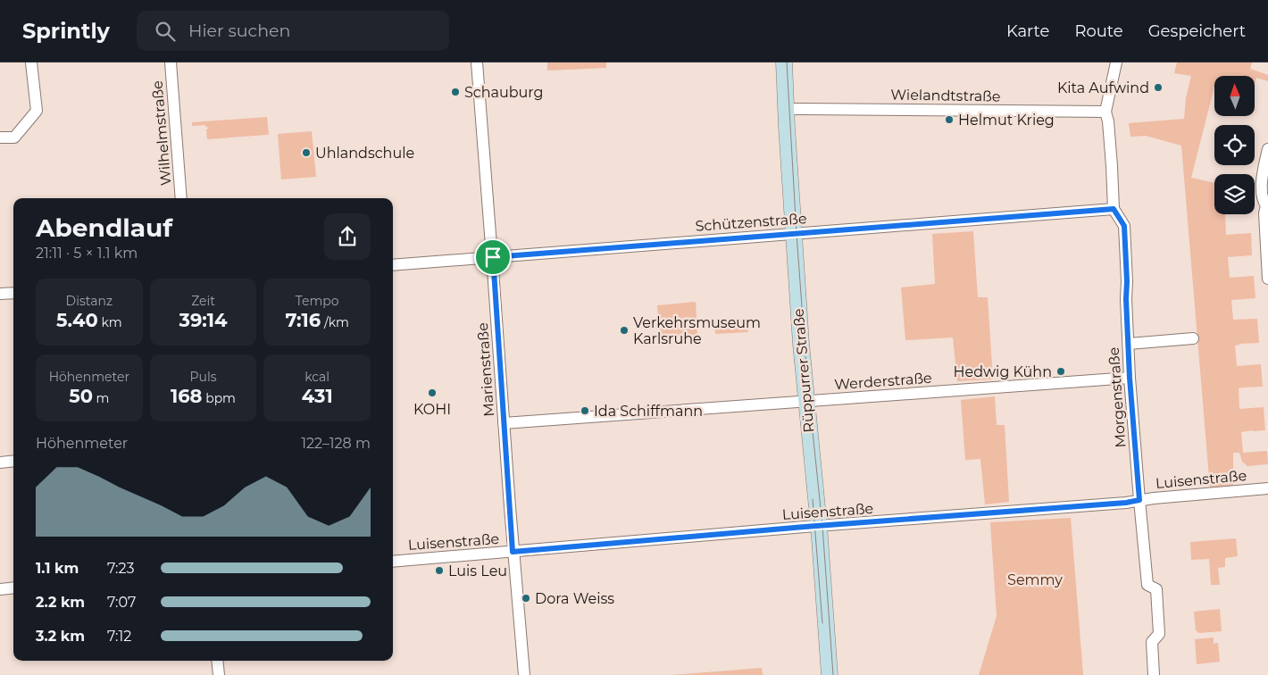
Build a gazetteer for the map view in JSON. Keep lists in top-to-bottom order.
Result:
{
  "streets": {
    "main road": ["Rüppurrer Straße"],
    "street": [
      "Wielandtstraße",
      "Wilhelmstraße",
      "Schützenstraße",
      "Marienstraße",
      "Werderstraße",
      "Morgenstraße",
      "Luisenstraße"
    ]
  },
  "crossings": [
    ["Wielandtstraße", "Rüppurrer Straße"],
    ["Wielandtstraße", "Morgenstraße"],
    ["Schützenstraße", "Marienstraße"],
    ["Schützenstraße", "Rüppurrer Straße"],
    ["Schützenstraße", "Morgenstraße"],
    ["Marienstraße", "Werderstraße"],
    ["Marienstraße", "Luisenstraße"],
    ["Rüppurrer Straße", "Werderstraße"],
    ["Rüppurrer Straße", "Luisenstraße"],
    ["Werderstraße", "Morgenstraße"],
    ["Morgenstraße", "Luisenstraße"]
  ],
  "parks": ["Semmy"],
  "places": [
    "Kita Aufwind",
    "Schauburg",
    "Helmut Krieg",
    "Uhlandschule",
    "Verkehrsmuseum Karlsruhe",
    "Hedwig Kühn",
    "KOHI",
    "Ida Schiffmann",
    "Luis Leu",
    "Dora Weiss"
  ],
  "north": "top",
  "page": {
    "header": "Sprintly",
    "search": "Hier suchen",
    "nav": ["Karte", "Route", "Gespeichert"],
    "heading": ["Abendlauf", "21:11 · 5 × 1.1 km"],
    "stats": [
      ["Distanz", "5.40 km"],
      ["Zeit", "39:14"],
      ["Tempo", "7:16 /km"],
      ["Höhenmeter", "50 m"],
      ["Puls", "168 bpm"],
      ["kcal", "431"]
    ],
    "chart": ["Höhenmeter", "122–128 m"],
    "list": [
      {
        "name": "1.1 km",
        "note": "7:23"
      },
      {
        "name": "2.2 km",
        "note": "7:07"
      },
      {
        "name": "3.2 km",
        "note": "7:12"
      }
    ]
  }
}
